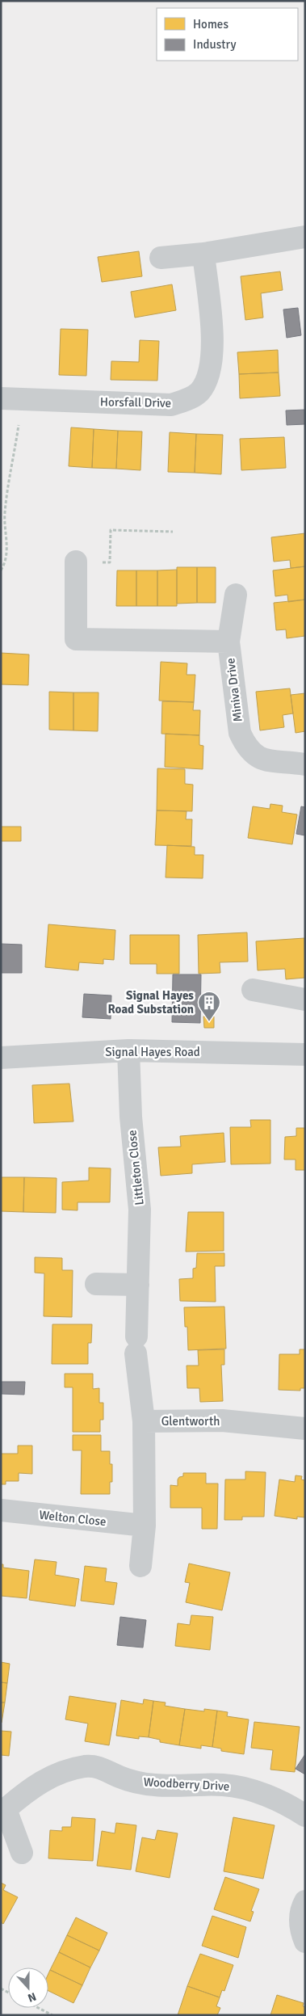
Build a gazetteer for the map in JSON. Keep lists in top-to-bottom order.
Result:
{
  "streets": {
    "street": [
      "Horsfall Drive",
      "Miniva Drive",
      "Signal Hayes Road",
      "Littleton Close",
      "Glentworth",
      "Welton Close",
      "Woodberry Drive"
    ]
  },
  "crossings": [
    ["Signal Hayes Road", "Littleton Close"],
    ["Littleton Close", "Glentworth"]
  ],
  "places": {
    "building": ["Signal Hayes Road Substation"]
  },
  "legend": ["Homes", "Industry"],
  "north": "bottom"
}
